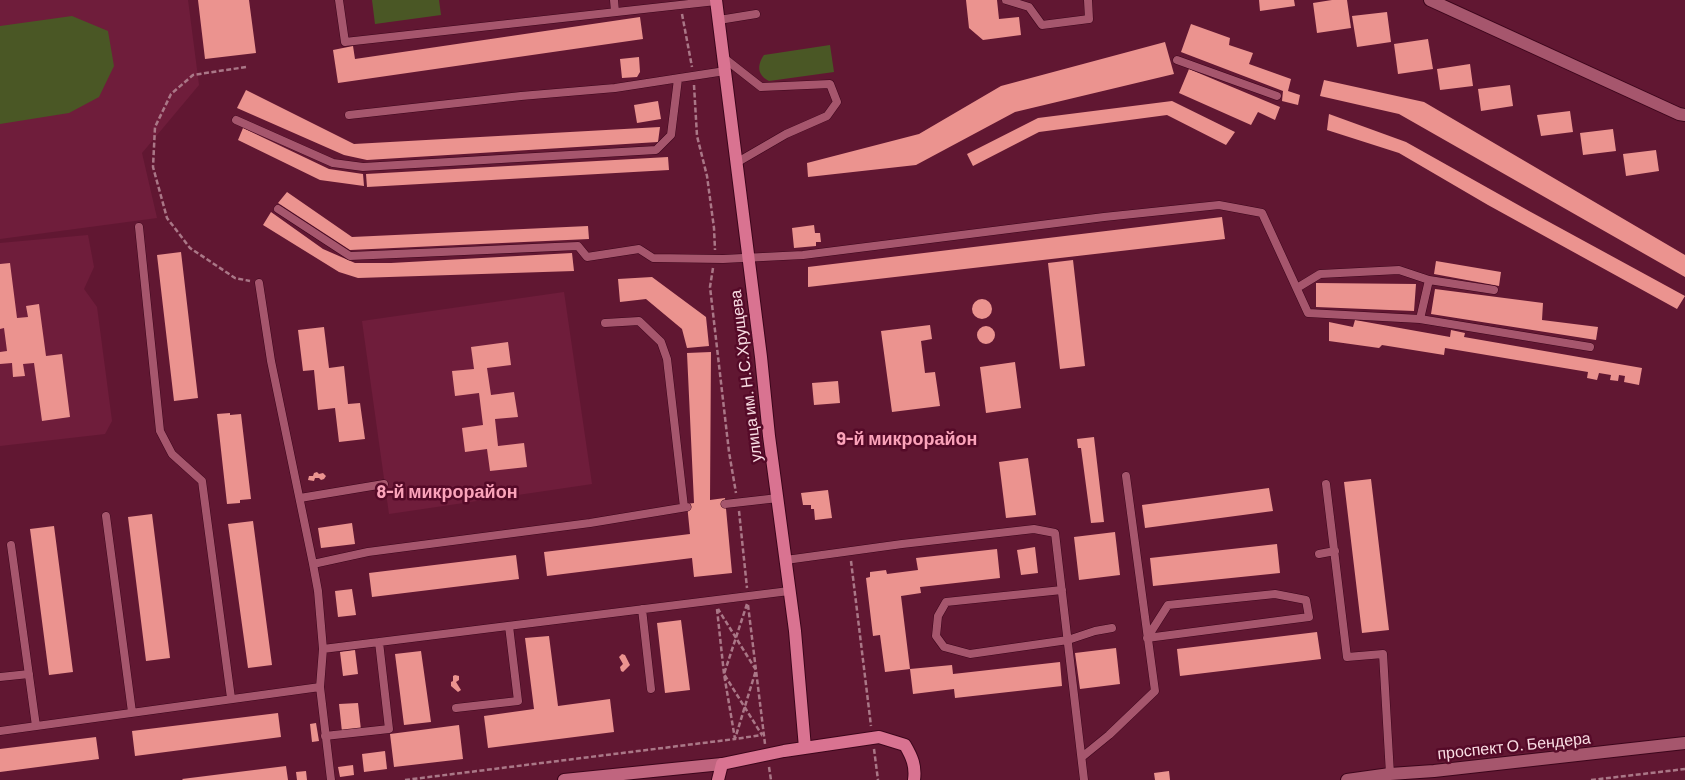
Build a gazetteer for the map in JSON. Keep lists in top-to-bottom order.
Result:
{
  "streets": {
    "main road": ["улица им. Н.С.Хрущева"],
    "street": ["проспект О. Бендера"]
  },
  "districts": ["9-й микрорайон", "8-й микрорайон"]
}
